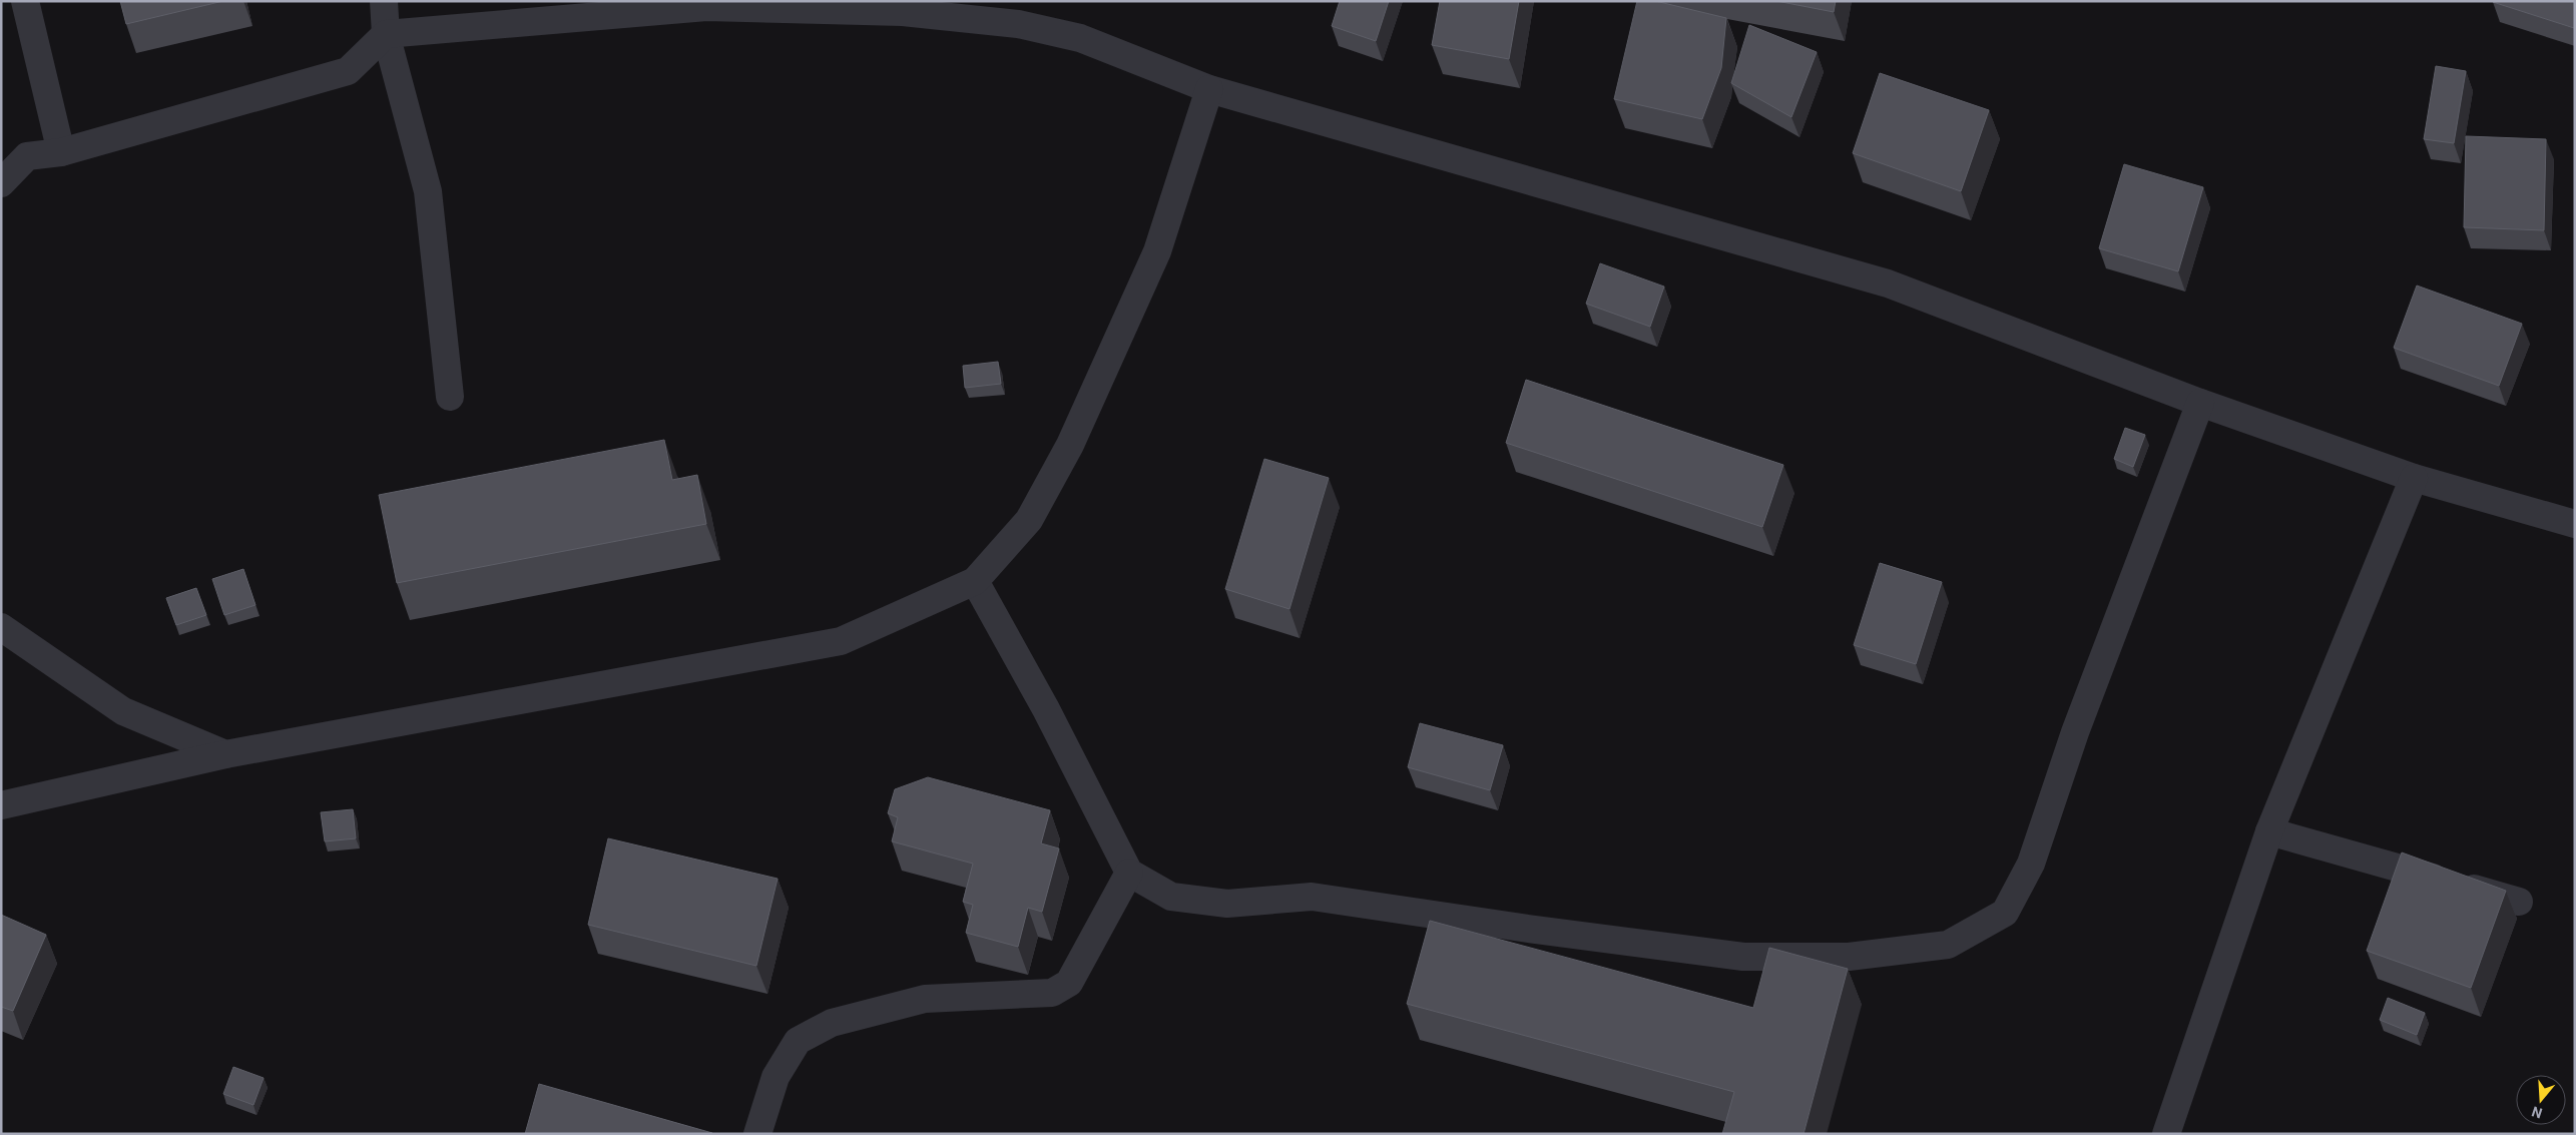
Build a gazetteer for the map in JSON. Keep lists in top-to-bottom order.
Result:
{
  "north": "bottom"
}
